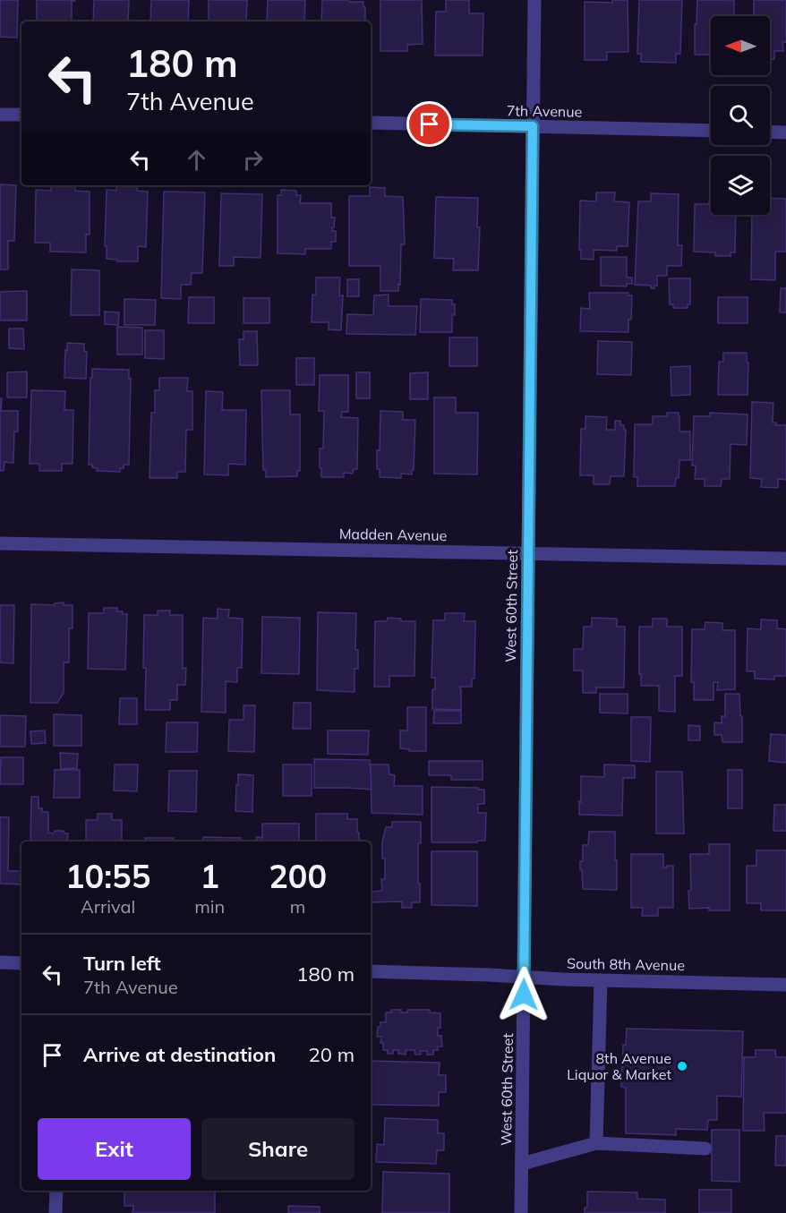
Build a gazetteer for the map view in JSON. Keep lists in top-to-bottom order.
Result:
{
  "streets": {
    "street": [
      "7th Avenue",
      "Madden Avenue",
      "West 60th Street",
      "South 8th Avenue"
    ]
  },
  "crossings": [
    ["7th Avenue", "West 60th Street"],
    ["Madden Avenue", "West 60th Street"],
    ["West 60th Street", "South 8th Avenue"]
  ],
  "places": ["8th Avenue Liquor & Market"],
  "north": "left",
  "page": {
    "turn": ["180 m", "7th Avenue"],
    "eta": [
      "10:55",
      "Arrival",
      "1",
      "min",
      "200",
      "m"
    ],
    "list": [
      {
        "name": "Turn left",
        "note": "7th Avenue",
        "value": "180 m"
      },
      {
        "name": "Arrive at destination",
        "value": "20 m"
      }
    ],
    "buttons": ["Exit", "Share"]
  }
}
